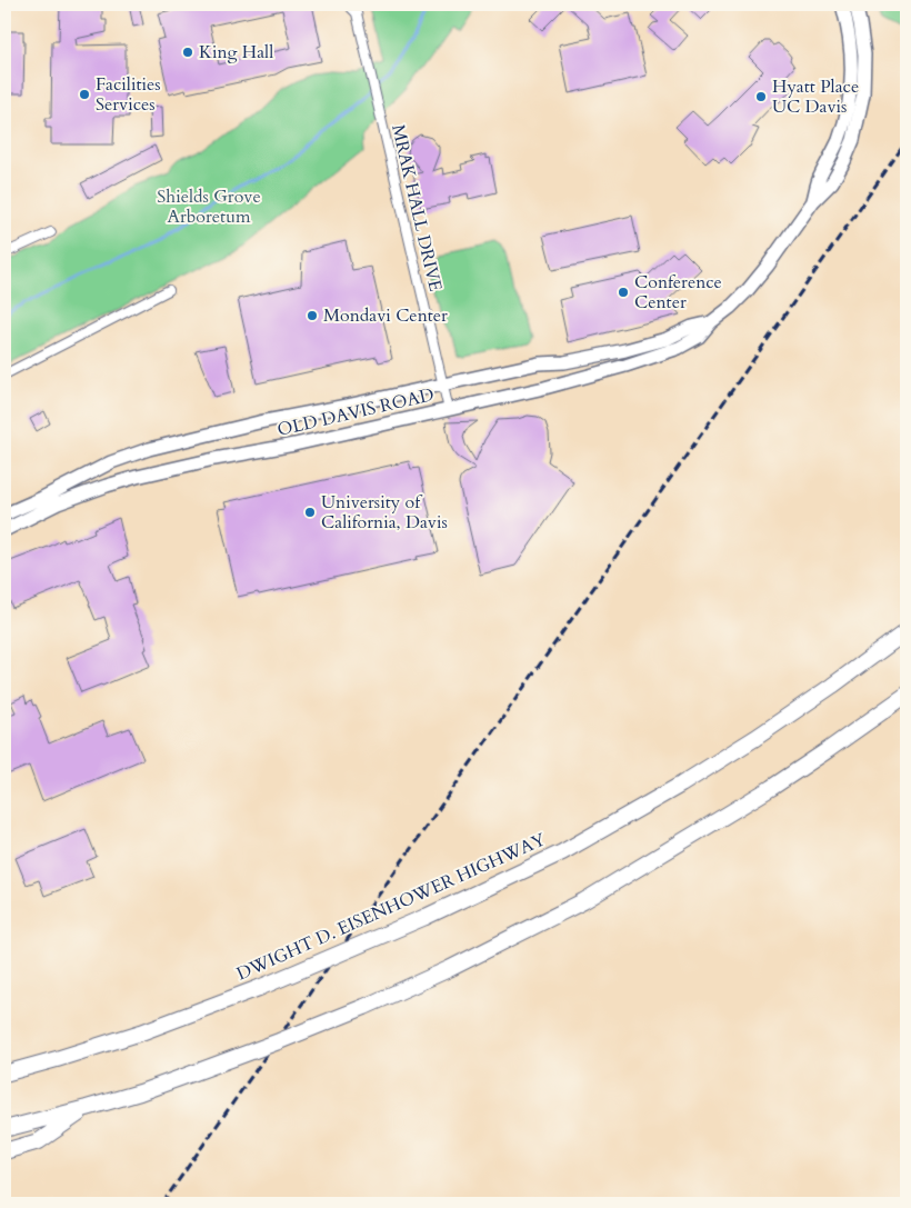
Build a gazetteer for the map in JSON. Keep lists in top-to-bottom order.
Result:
{
  "streets": {
    "highway": ["DWIGHT D. EISENHOWER HIGHWAY"],
    "street": ["MRAK HALL DRIVE", "OLD DAVIS ROAD"]
  },
  "crossings": [
    ["MRAK HALL DRIVE", "OLD DAVIS ROAD"]
  ],
  "parks": ["Shields Grove Arboretum"],
  "places": [
    "King Hall",
    "Facilities Services",
    "Hyatt Place UC Davis",
    "Conference Center",
    "Mondavi Center",
    "University of California, Davis"
  ]
}
